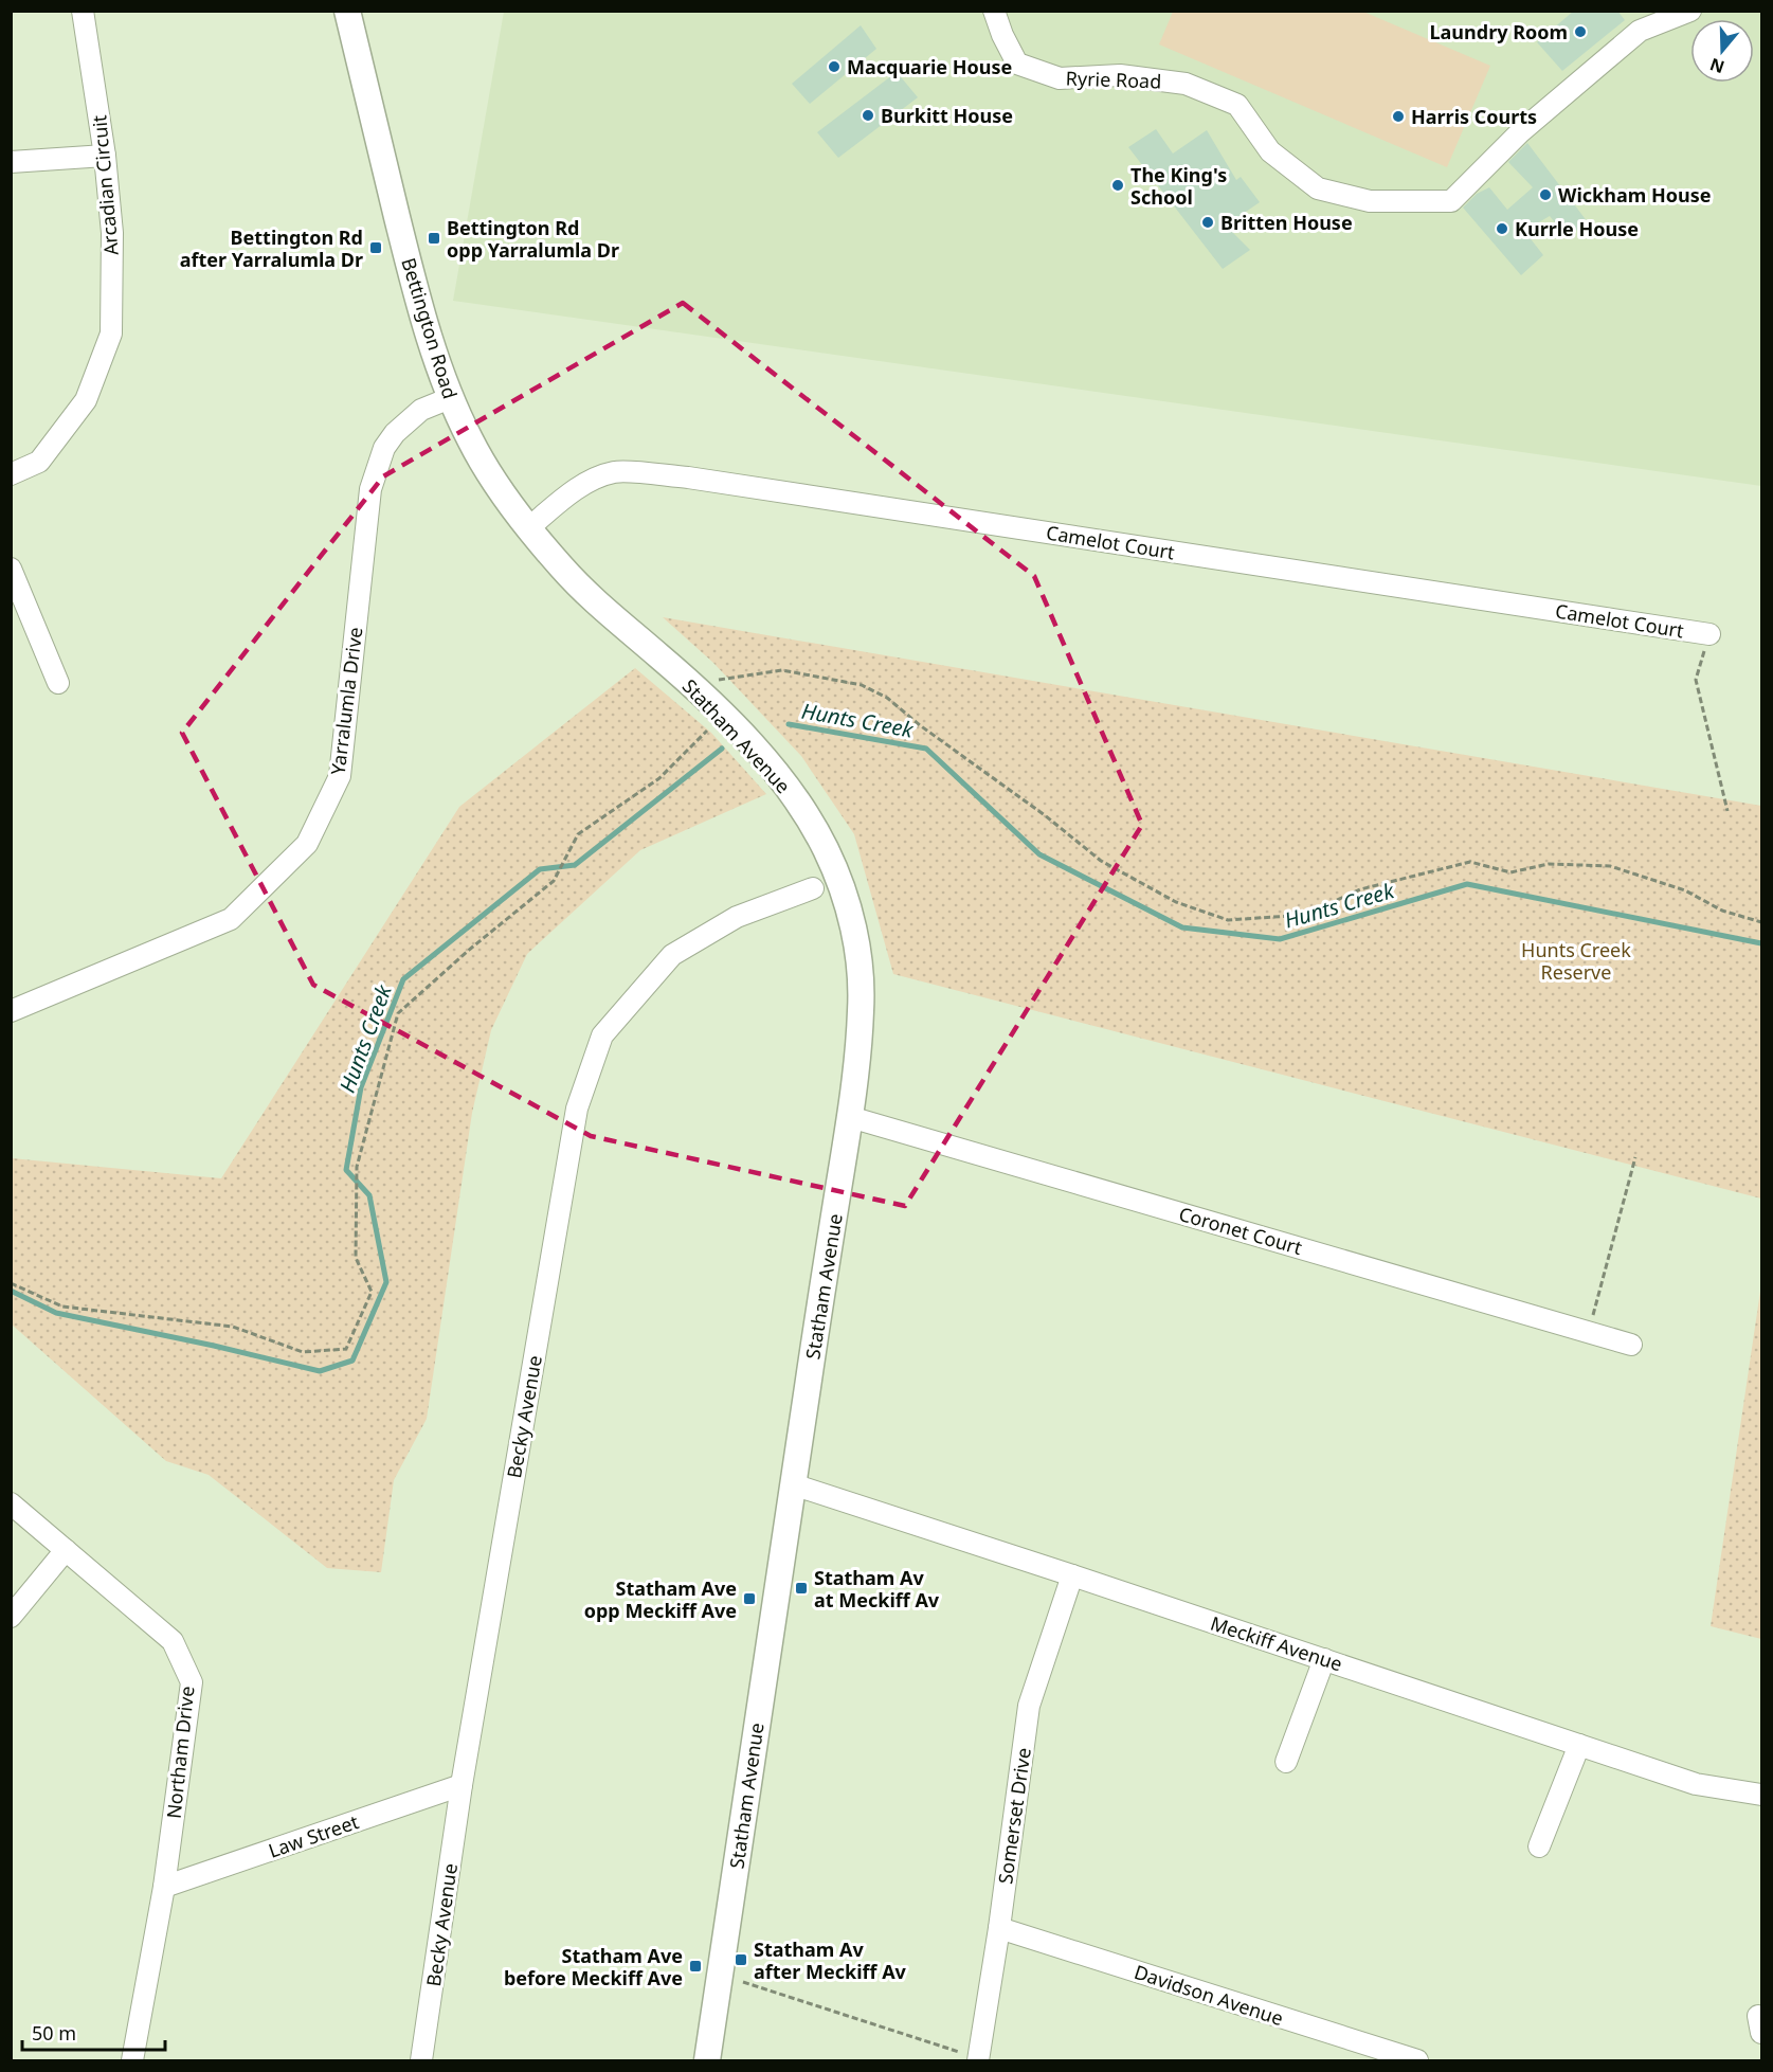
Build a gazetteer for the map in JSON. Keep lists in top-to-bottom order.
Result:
{
  "streets": {
    "main road": ["Bettington Road", "Statham Avenue"],
    "street": [
      "Ryrie Road",
      "Arcadian Circuit",
      "Camelot Court",
      "Yarralumla Drive",
      "Coronet Court",
      "Becky Avenue",
      "Meckiff Avenue",
      "Northam Drive",
      "Somerset Drive",
      "Law Street",
      "Davidson Avenue"
    ]
  },
  "crossings": [
    ["Bettington Road", "Camelot Court"],
    ["Bettington Road", "Yarralumla Drive"],
    ["Bettington Road", "Statham Avenue"],
    ["Statham Avenue", "Coronet Court"],
    ["Statham Avenue", "Meckiff Avenue"],
    ["Becky Avenue", "Law Street"],
    ["Meckiff Avenue", "Somerset Drive"],
    ["Northam Drive", "Law Street"],
    ["Somerset Drive", "Davidson Avenue"]
  ],
  "water": ["Hunts Creek"],
  "parks": ["Hunts Creek Reserve"],
  "places": {
    "other": [
      "Laundry Room",
      "Macquarie House",
      "Burkitt House",
      "Harris Courts",
      "The King's School",
      "Wickham House",
      "Britten House",
      "Kurrle House"
    ],
    "transit": [
      "Bettington Rd opp Yarralumla Dr",
      "Bettington Rd after Yarralumla Dr",
      "Statham Av at Meckiff Av",
      "Statham Ave opp Meckiff Ave",
      "Statham Av after Meckiff Av",
      "Statham Ave before Meckiff Ave"
    ]
  },
  "scale_bar": "50 m",
  "north": "bottom"
}
